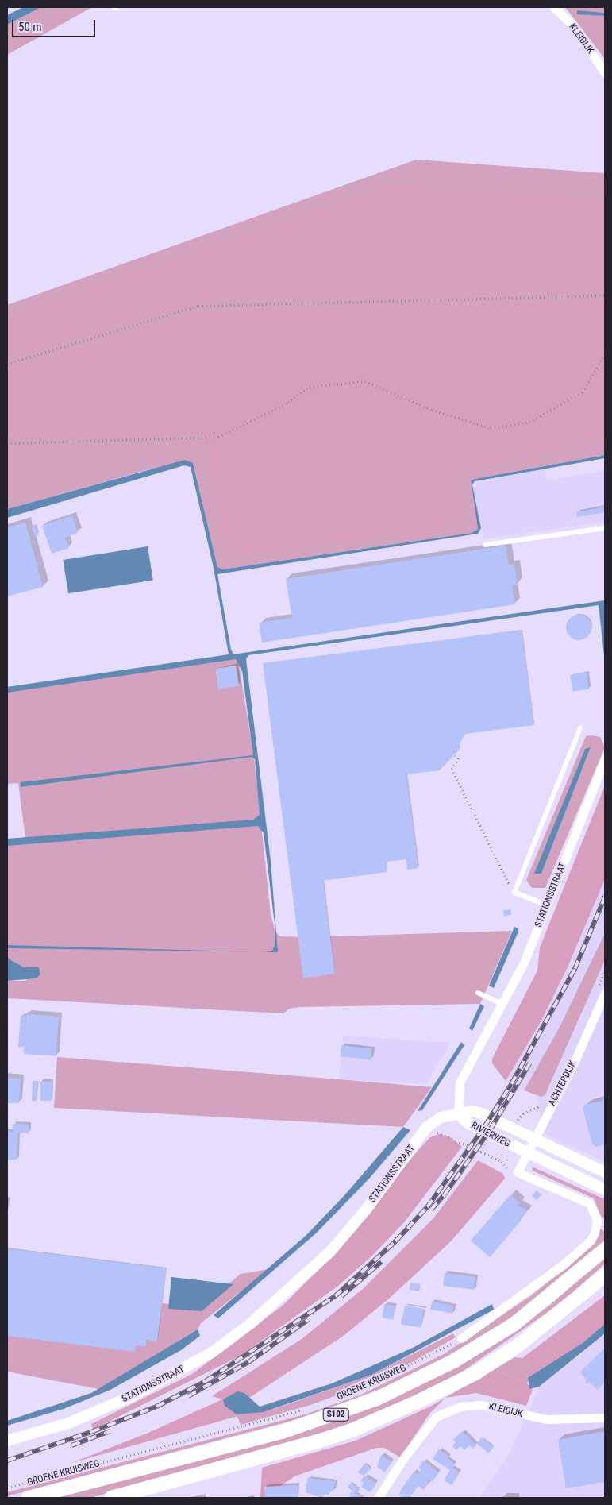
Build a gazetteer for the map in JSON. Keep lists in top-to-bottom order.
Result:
{
  "streets": {
    "main road": ["GROENE KRUISWEG", "S102"],
    "street": [
      "KLEIDIJK",
      "STATIONSSTRAAT",
      "ACHTERDIJK",
      "RIVIERWEG"
    ]
  },
  "crossings": [
    ["STATIONSSTRAAT", "RIVIERWEG"],
    ["ACHTERDIJK", "RIVIERWEG"]
  ],
  "scale_bar": "50 m"
}
